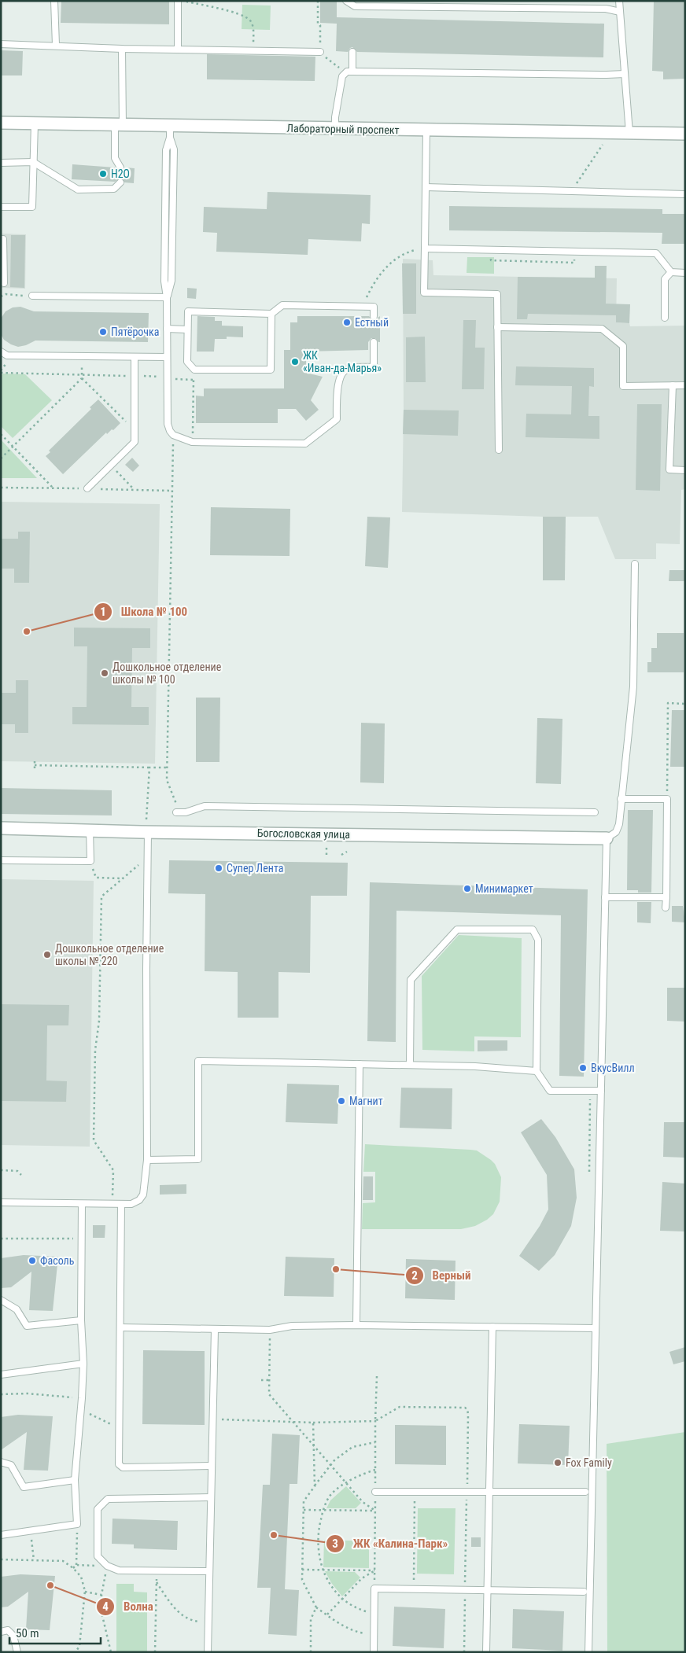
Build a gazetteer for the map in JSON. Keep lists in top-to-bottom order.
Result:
{
  "streets": {
    "street": ["Лабораторный проспект", "Богословская улица"]
  },
  "places": [
    "H2O",
    "Естный",
    "Пятёрочка",
    "ЖК «Иван-да-Марья»",
    "Школа № 100",
    "Дошкольное отделение школы № 100",
    "Супер Лента",
    "Минимаркет",
    "Дошкольное отделение школы № 220",
    "ВкусВилл",
    "Магнит",
    "Фасоль",
    "Верный",
    "Fox Family",
    "ЖК «Калина-Парк»",
    "Волна"
  ],
  "scale_bar": "50 m"
}
